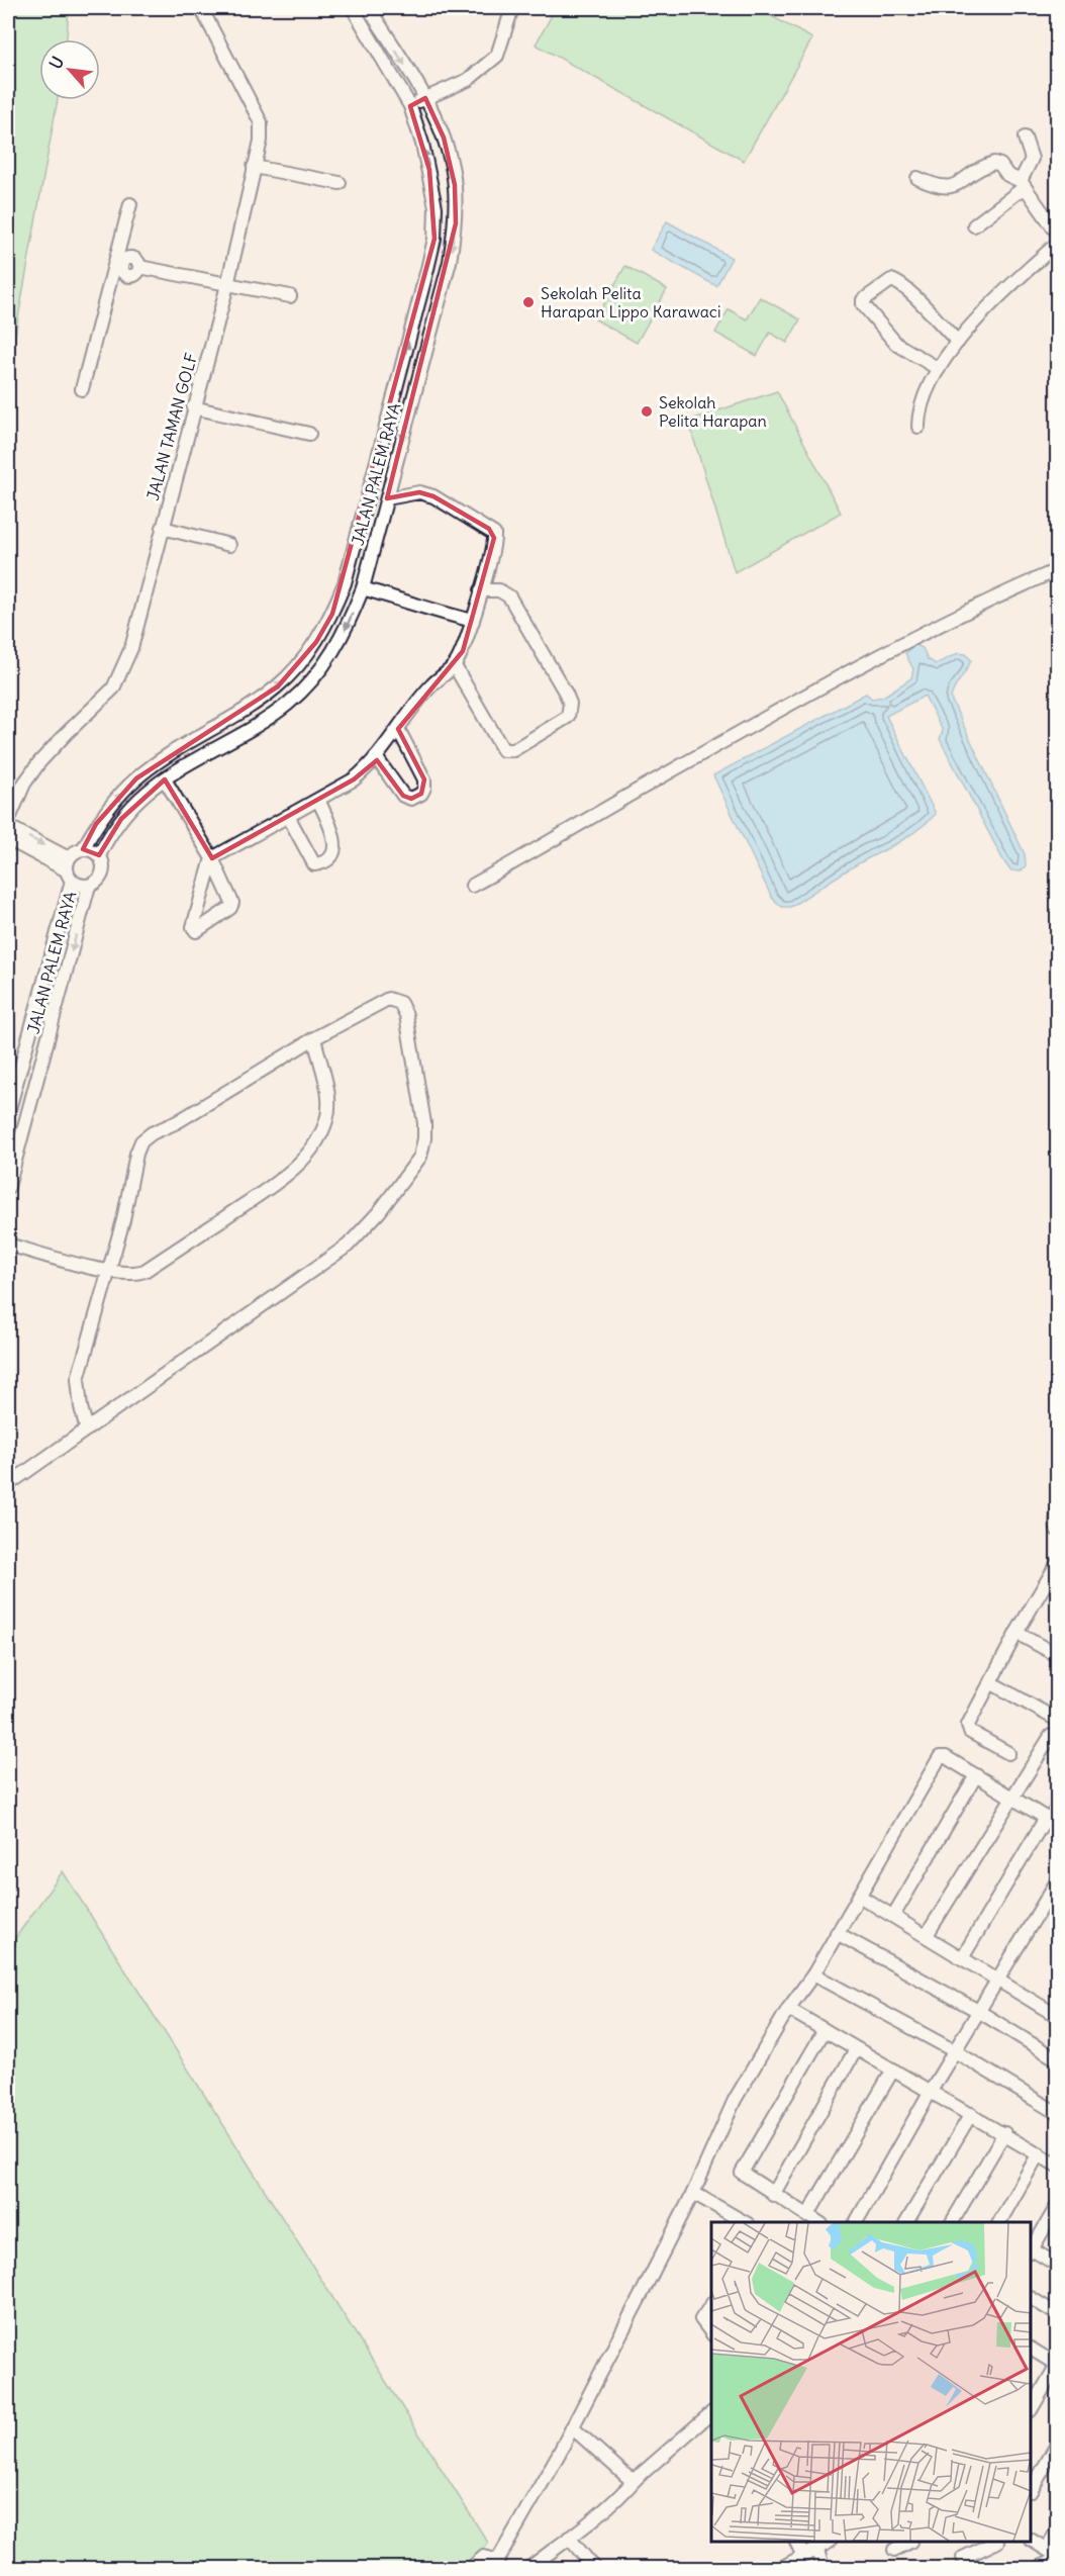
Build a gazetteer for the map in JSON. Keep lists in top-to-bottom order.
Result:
{
  "streets": {
    "street": ["JALAN TAMAN GOLF", "JALAN PALEM RAYA"]
  },
  "crossings": [
    ["JALAN TAMAN GOLF", "JALAN PALEM RAYA"]
  ],
  "places": ["Sekolah Pelita Harapan Lippo Karawaci", "Sekolah Pelita Harapan"],
  "north": "top left"
}
